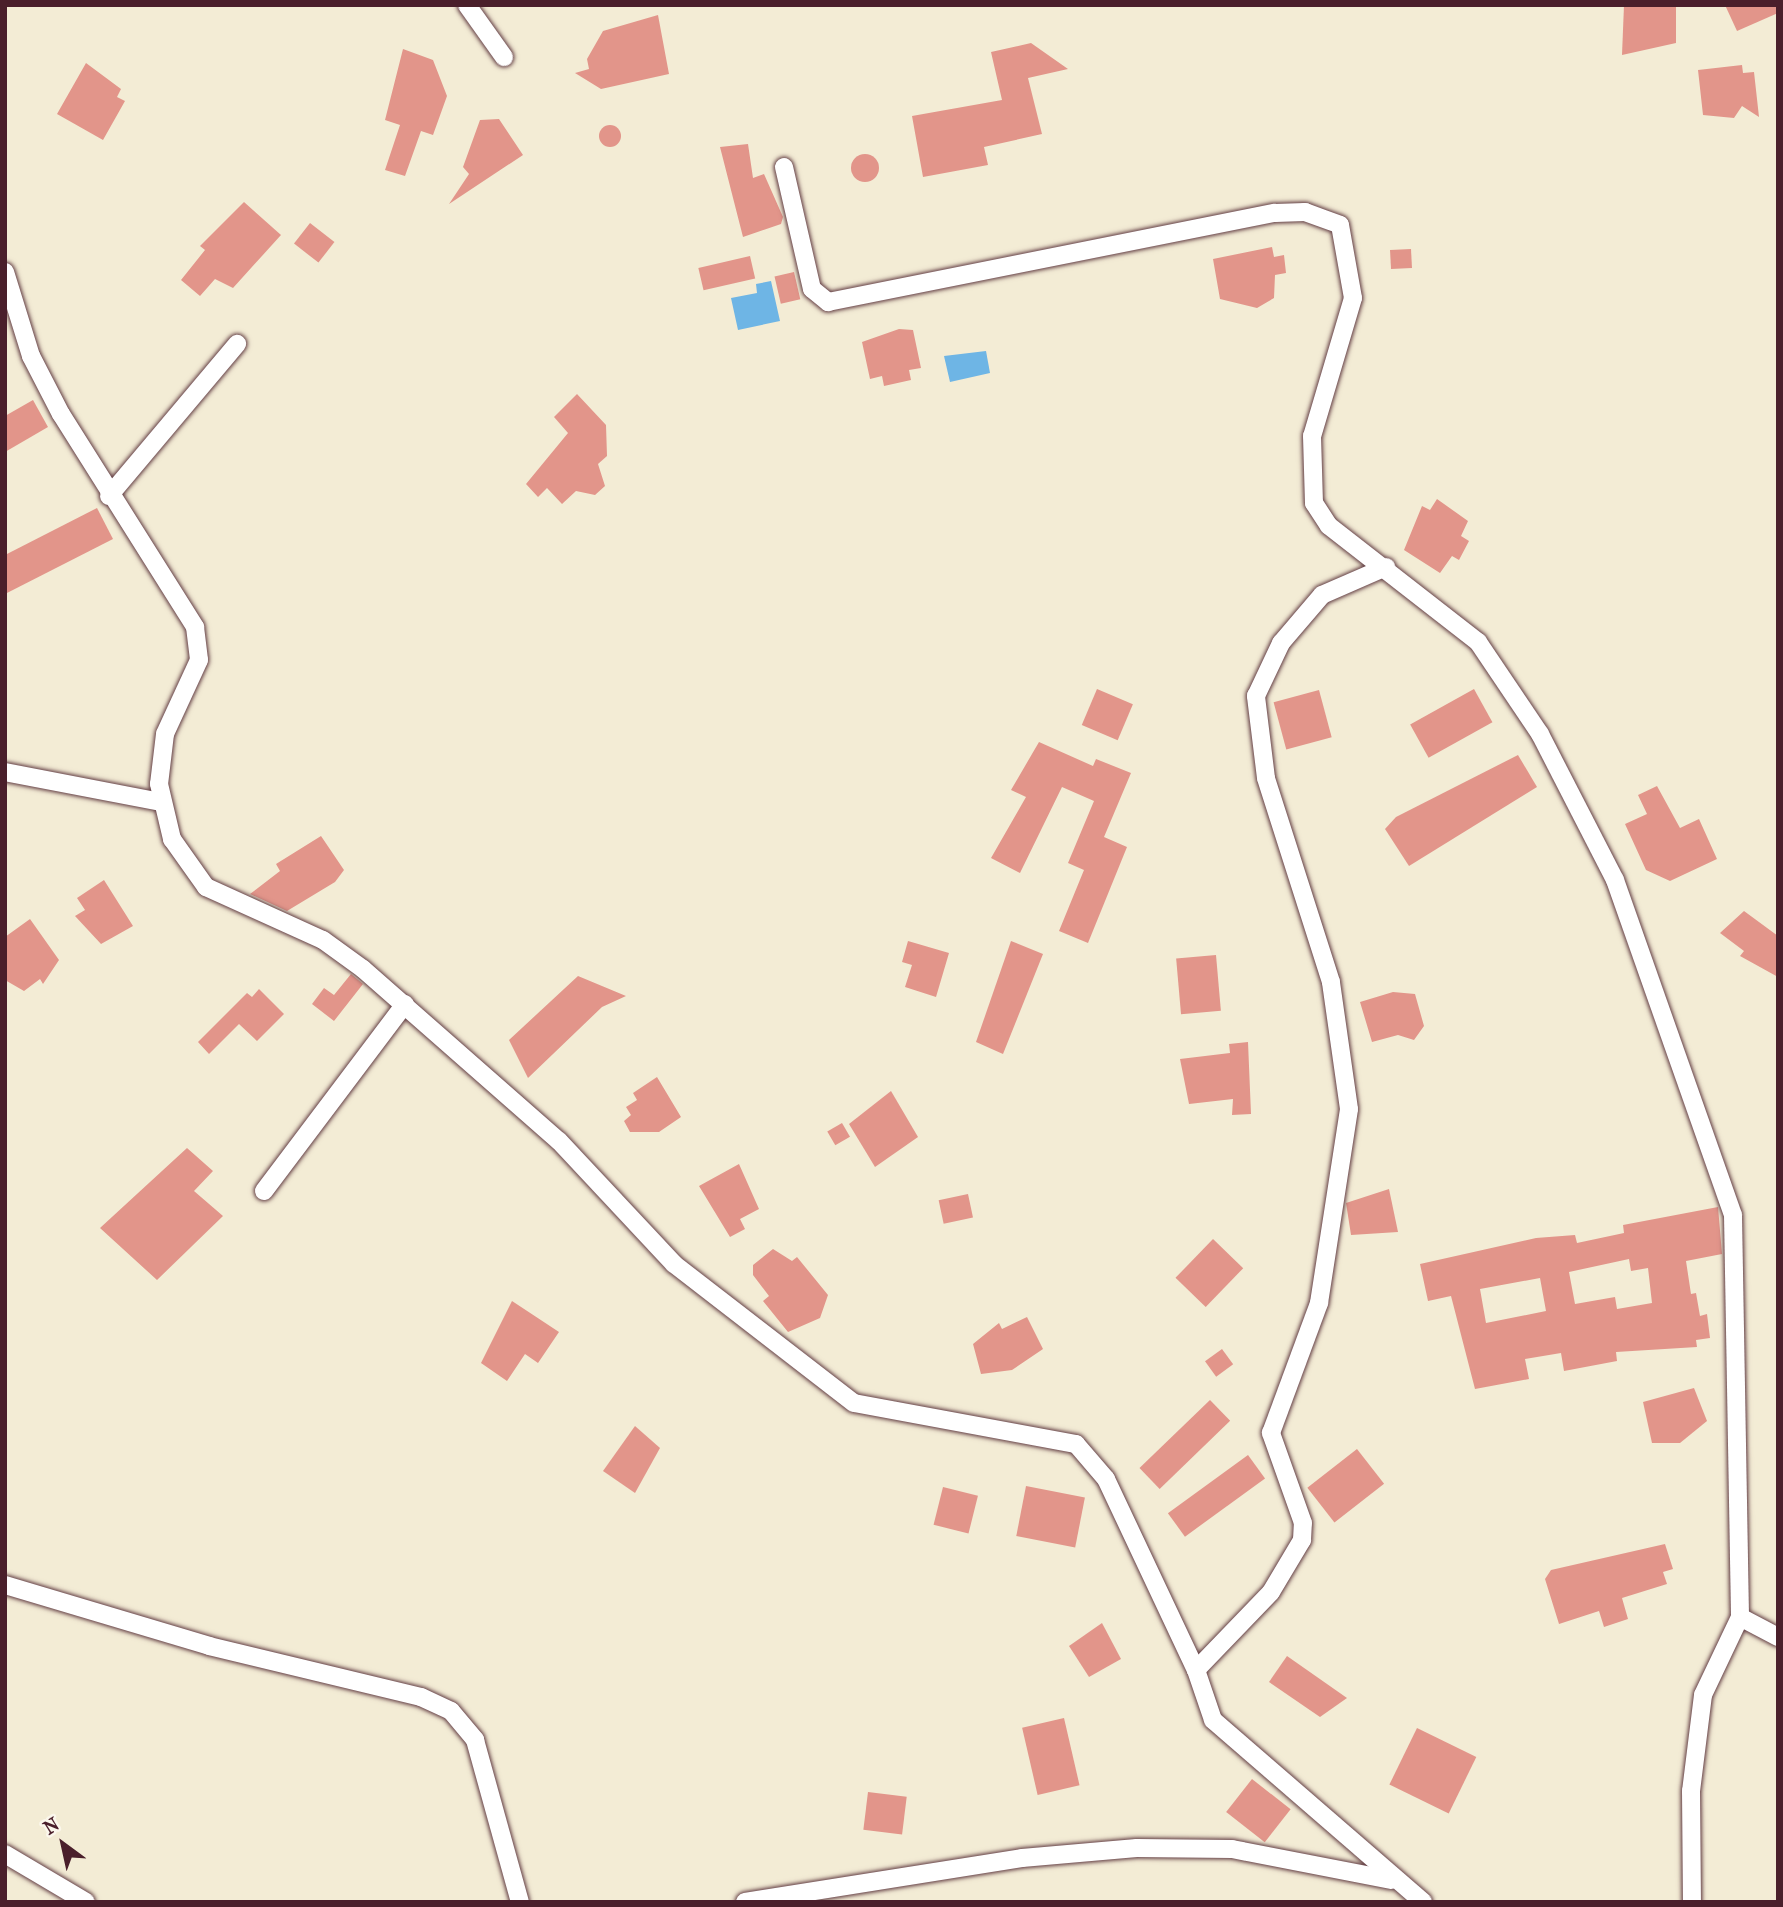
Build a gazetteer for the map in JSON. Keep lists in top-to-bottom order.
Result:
{
  "north": "top left"
}
